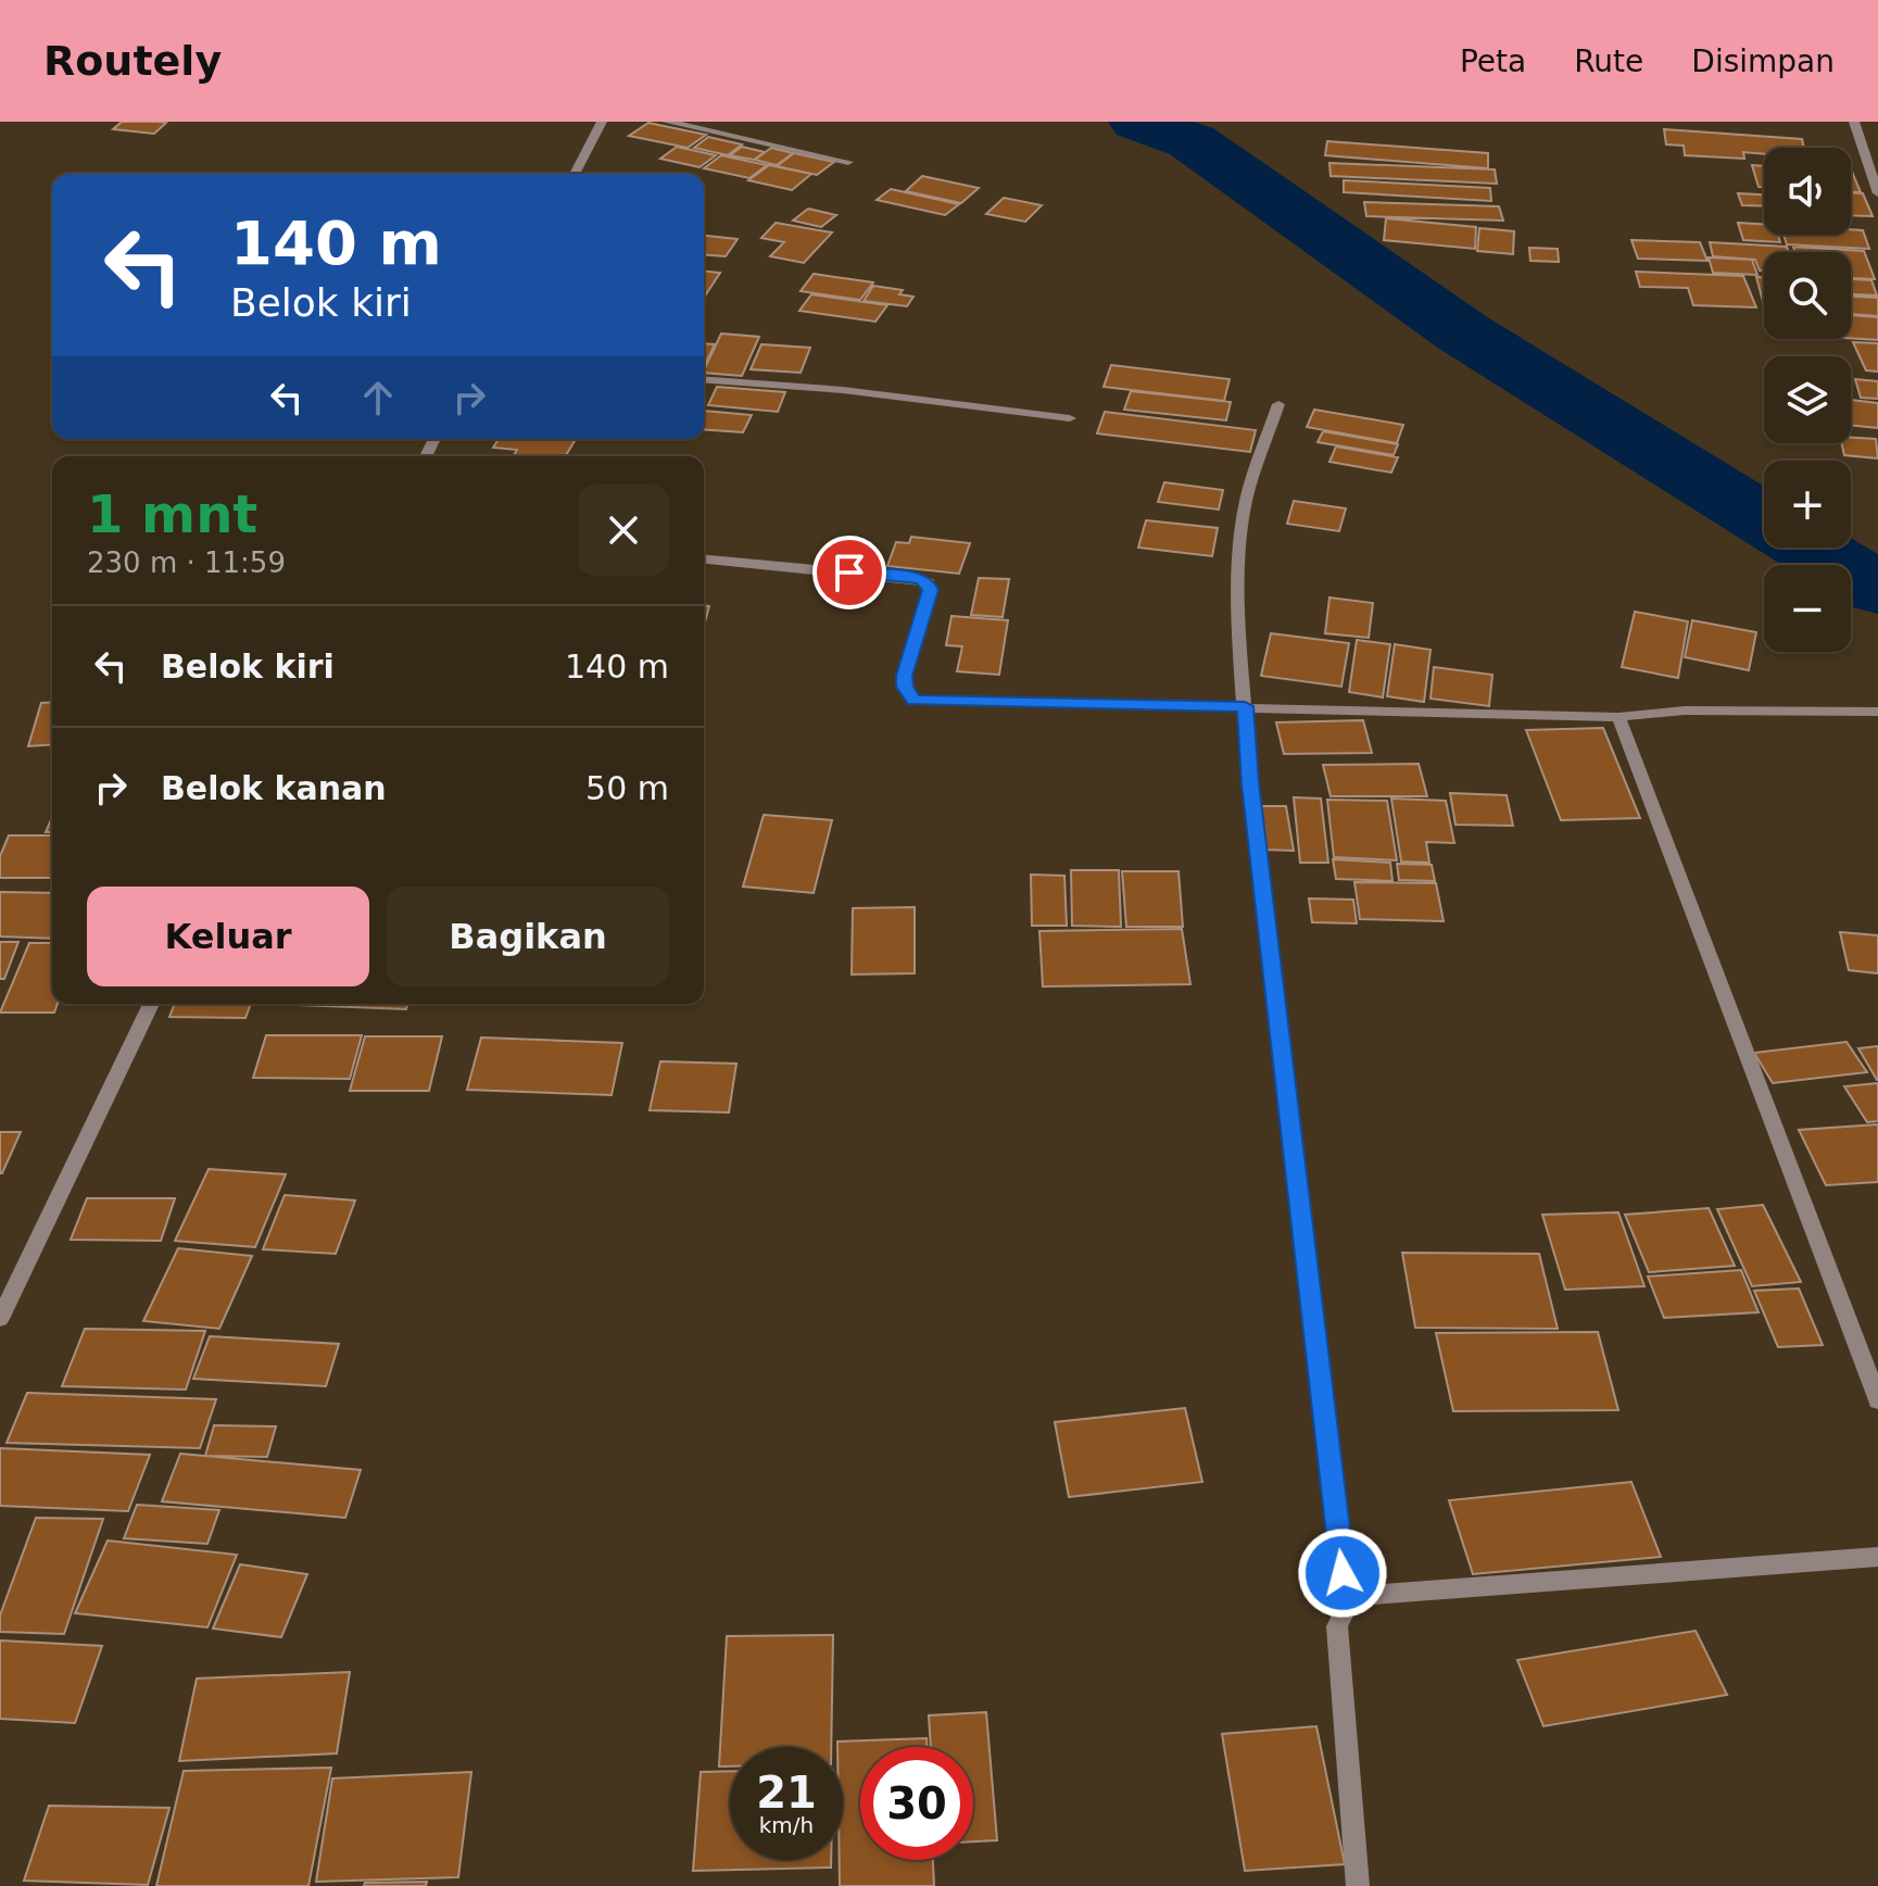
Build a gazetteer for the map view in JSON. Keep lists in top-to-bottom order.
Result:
{
  "page": {
    "header": "Routely",
    "nav": ["Peta", "Rute", "Disimpan"],
    "map_buttons": ["+", "−"],
    "turn": ["140 m", "Belok kiri"],
    "heading": ["1 mnt", "230 m · 11:59"],
    "list": [
      {
        "name": "Belok kiri",
        "value": "140 m"
      },
      {
        "name": "Belok kanan",
        "value": "50 m"
      }
    ],
    "buttons": ["Keluar", "Bagikan"],
    "speed": "21 km/h",
    "limit": "30"
  }
}
